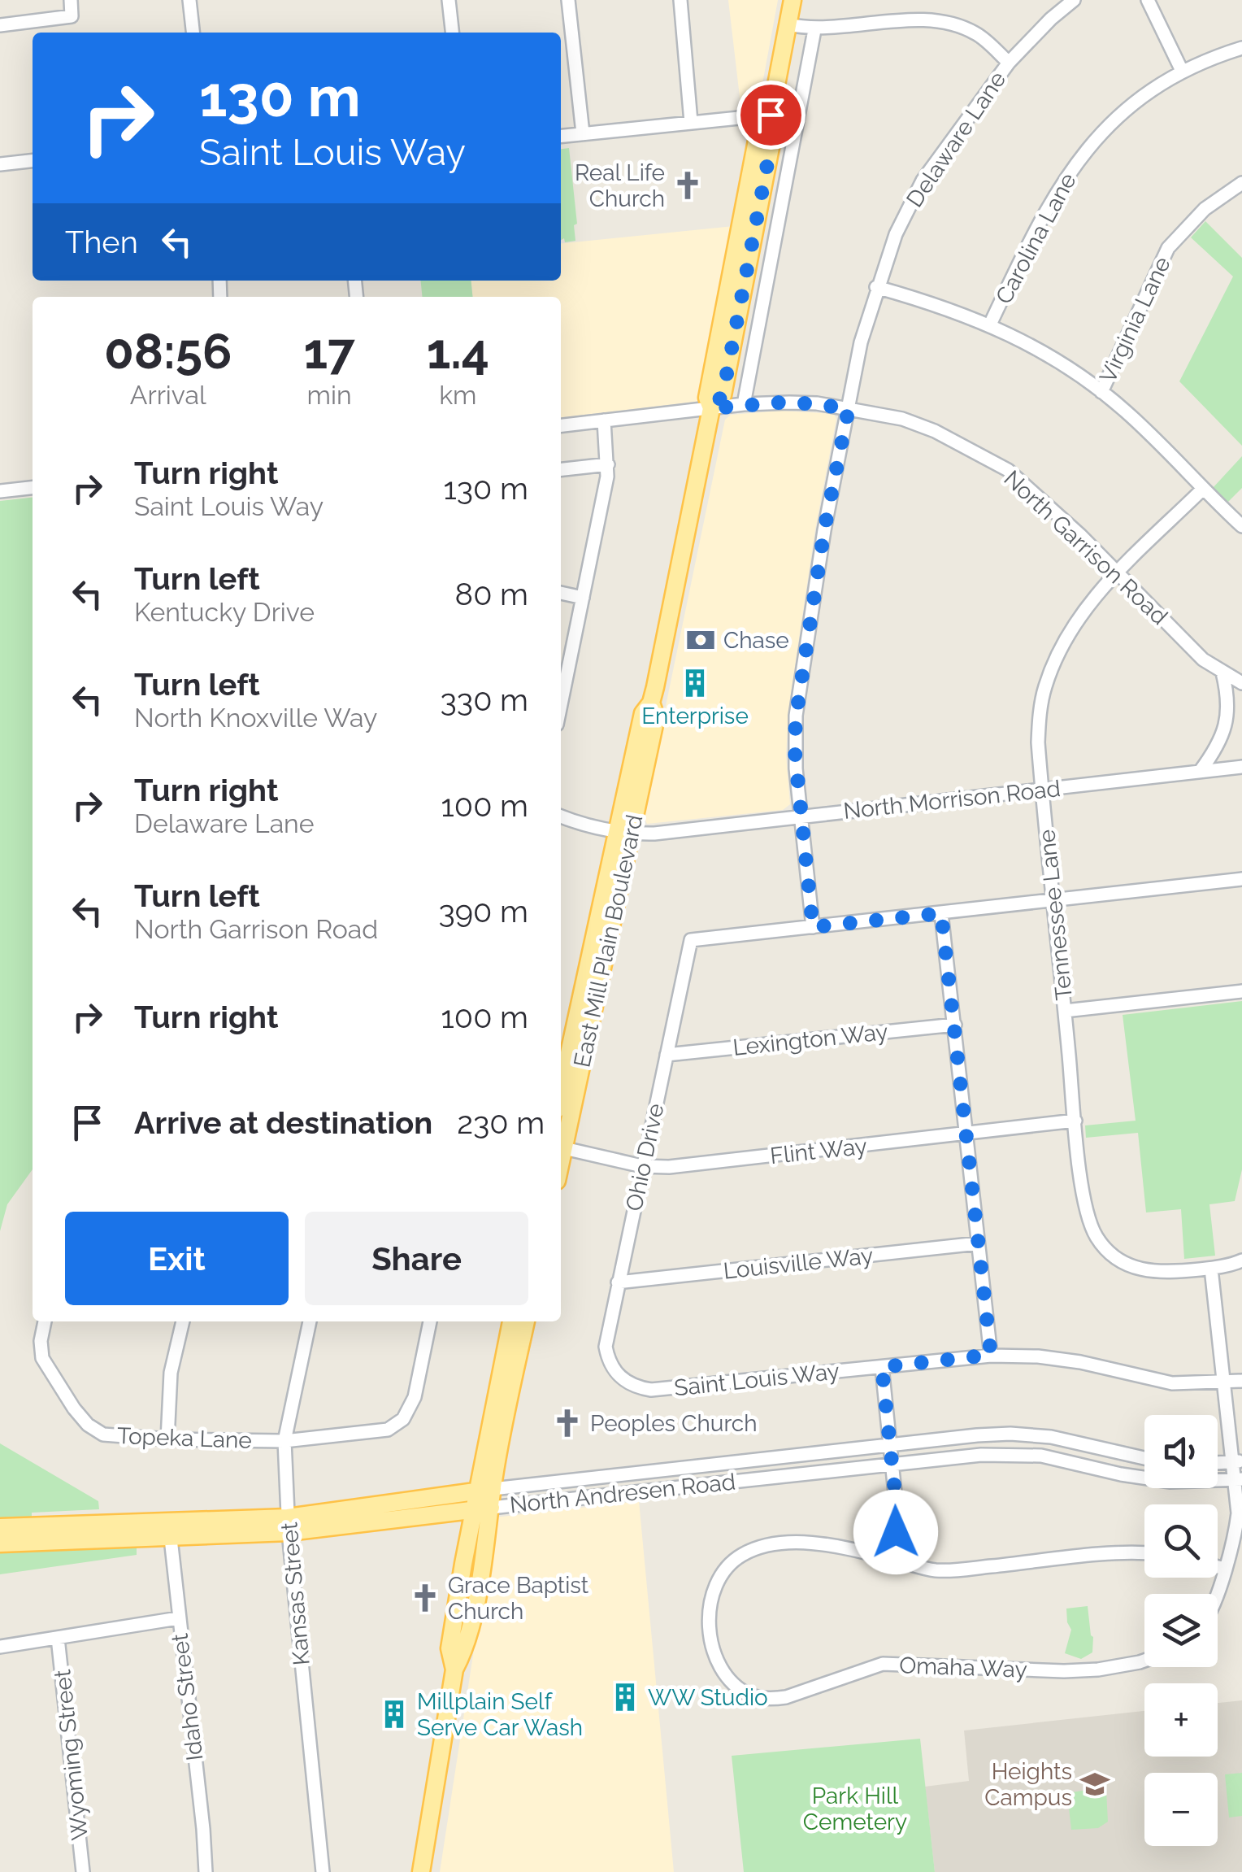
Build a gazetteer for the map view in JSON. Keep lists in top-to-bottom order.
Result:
{
  "streets": {
    "main road": ["East Mill Plain Boulevard", "North Andresen Road"],
    "street": [
      "Delaware Lane",
      "Carolina Lane",
      "Virginia Lane",
      "North Garrison Road",
      "North Morrison Road",
      "Tennessee Lane",
      "Lexington Way",
      "Flint Way",
      "Ohio Drive",
      "Louisville Way",
      "Saint Louis Way",
      "Topeka Lane",
      "Kansas Street",
      "Omaha Way",
      "Idaho Street",
      "Wyoming Street"
    ]
  },
  "crossings": [
    ["Delaware Lane", "North Garrison Road"],
    ["Delaware Lane", "North Morrison Road"],
    ["Delaware Lane", "Ohio Drive"],
    ["North Garrison Road", "Tennessee Lane"],
    ["North Garrison Road", "East Mill Plain Boulevard"],
    ["North Morrison Road", "Tennessee Lane"],
    ["North Morrison Road", "East Mill Plain Boulevard"],
    ["Tennessee Lane", "Flint Way"],
    ["East Mill Plain Boulevard", "Flint Way"],
    ["Lexington Way", "Ohio Drive"],
    ["Flint Way", "Ohio Drive"],
    ["Ohio Drive", "Louisville Way"],
    ["Ohio Drive", "Saint Louis Way"],
    ["Topeka Lane", "Kansas Street"],
    ["North Andresen Road", "Kansas Street"],
    ["North Andresen Road", "Idaho Street"]
  ],
  "parks": ["Park Hill Cemetery"],
  "places": {
    "church": ["Real Life Church", "Peoples Church", "Grace Baptist Church"],
    "bank": ["Chase"],
    "building": ["Enterprise", "WW Studio", "Millplain Self Serve Car Wash"],
    "school or university": ["Heights Campus"]
  },
  "page": {
    "turn": ["130 m", "Saint Louis Way"],
    "then": "Then",
    "eta": [
      "08:56",
      "Arrival",
      "17",
      "min",
      "1.4",
      "km"
    ],
    "list": [
      {
        "name": "Turn right",
        "note": "Saint Louis Way",
        "value": "130 m"
      },
      {
        "name": "Turn left",
        "note": "Kentucky Drive",
        "value": "80 m"
      },
      {
        "name": "Turn left",
        "note": "North Knoxville Way",
        "value": "330 m"
      },
      {
        "name": "Turn right",
        "note": "Delaware Lane",
        "value": "100 m"
      },
      {
        "name": "Turn left",
        "note": "North Garrison Road",
        "value": "390 m"
      },
      {
        "name": "Turn right",
        "value": "100 m"
      },
      {
        "name": "Arrive at destination",
        "value": "230 m"
      }
    ],
    "buttons": ["Exit", "Share"],
    "map_buttons": ["+", "−"]
  }
}
